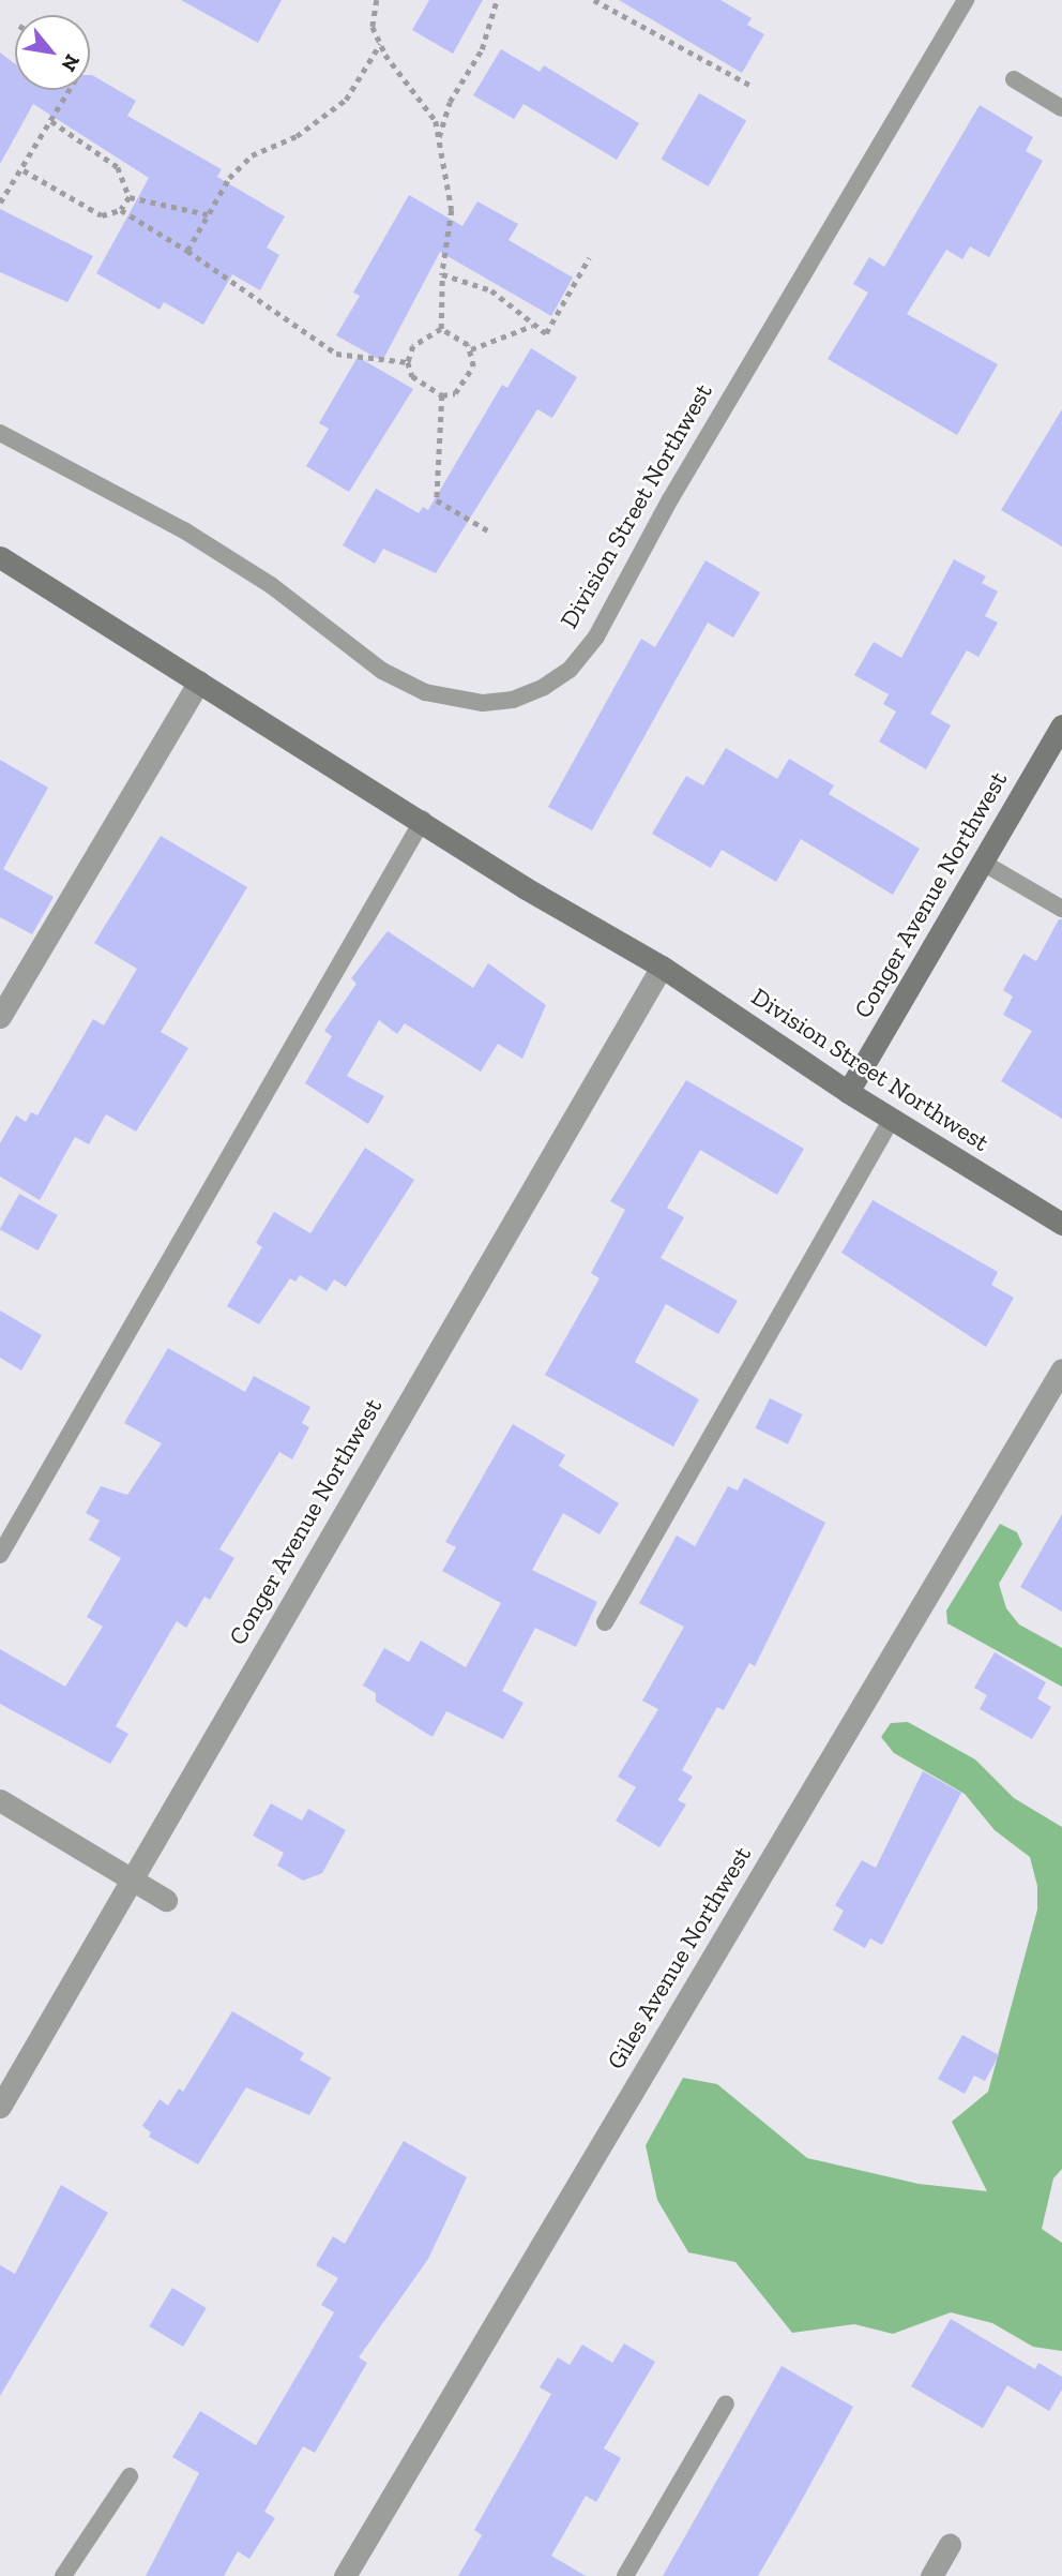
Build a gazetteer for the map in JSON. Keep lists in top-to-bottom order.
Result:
{
  "streets": {
    "street": ["Division Street Northwest", "Conger Avenue Northwest", "Giles Avenue Northwest"]
  },
  "crossings": [
    ["Division Street Northwest", "Conger Avenue Northwest"]
  ],
  "north": "bottom right"
}
